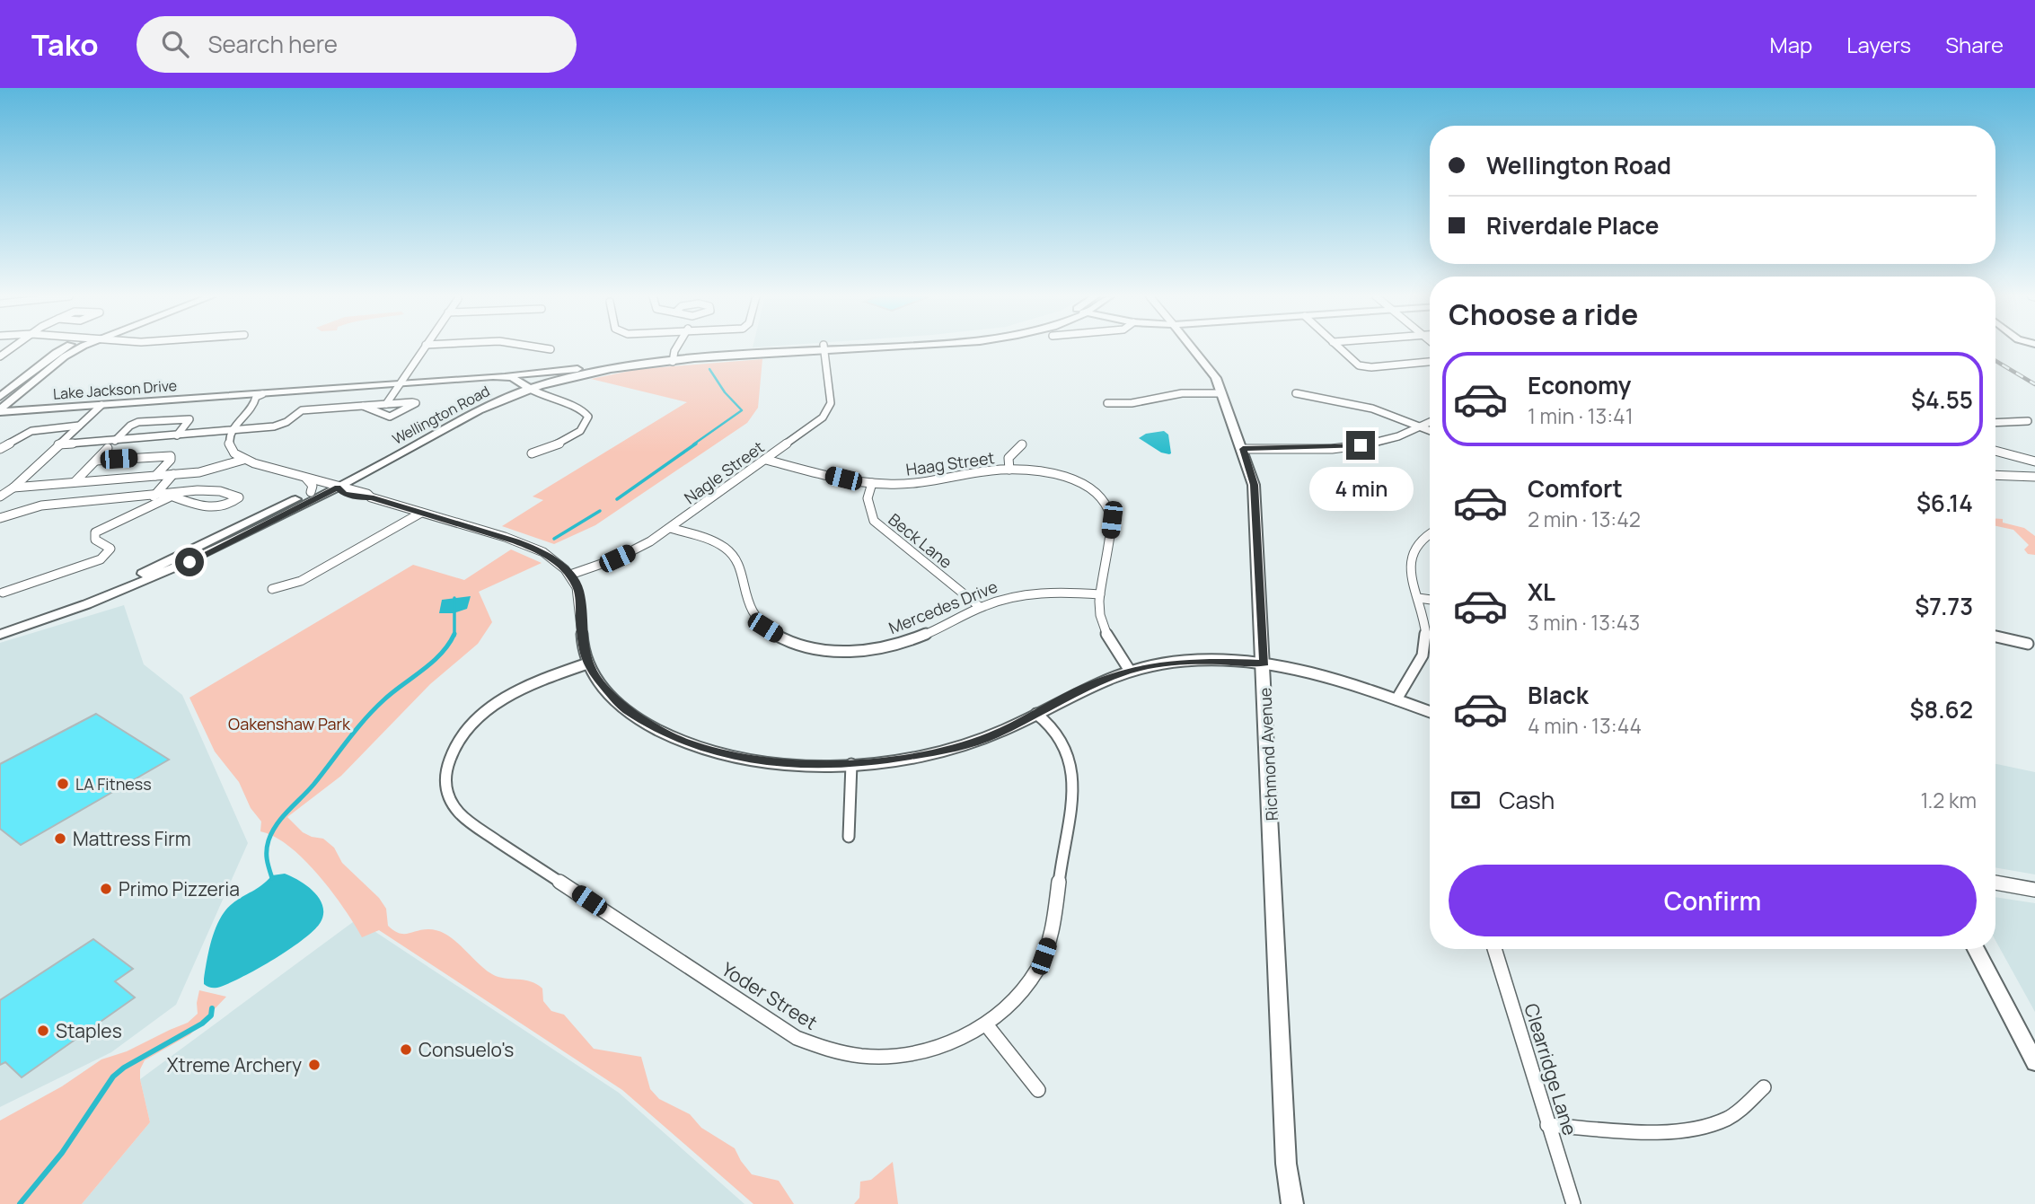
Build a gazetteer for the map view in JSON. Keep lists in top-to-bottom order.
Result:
{
  "streets": {
    "main road": ["Lake Jackson Drive", "Wellington Road", "Richmond Avenue"],
    "street": [
      "Haag Street",
      "Nagle Street",
      "Beck Lane",
      "Mercedes Drive",
      "Yoder Street",
      "Clearridge Lane"
    ]
  },
  "crossings": [
    ["Lake Jackson Drive", "Wellington Road"],
    ["Haag Street", "Nagle Street"],
    ["Haag Street", "Beck Lane"],
    ["Haag Street", "Mercedes Drive"],
    ["Nagle Street", "Mercedes Drive"],
    ["Beck Lane", "Mercedes Drive"]
  ],
  "parks": ["Oakenshaw Park"],
  "places": [
    "LA Fitness",
    "Mattress Firm",
    "Primo Pizzeria",
    "Staples",
    "Consuelo's",
    "Xtreme Archery"
  ],
  "page": {
    "header": "Tako",
    "search": "Search here",
    "nav": ["Map", "Layers", "Share"],
    "banner": ["Wellington Road", "Riverdale Place"],
    "heading": "Choose a ride",
    "list": [
      {
        "name": "Economy",
        "note": "1 min · 13:41",
        "value": "$4.55"
      },
      {
        "name": "Comfort",
        "note": "2 min · 13:42",
        "value": "$6.14"
      },
      {
        "name": "XL",
        "note": "3 min · 13:43",
        "value": "$7.73"
      },
      {
        "name": "Black",
        "note": "4 min · 13:44",
        "value": "$8.62"
      }
    ],
    "bubble": "4 min",
    "pay": ["Cash", "1.2 km"],
    "buttons": "Confirm"
  }
}
